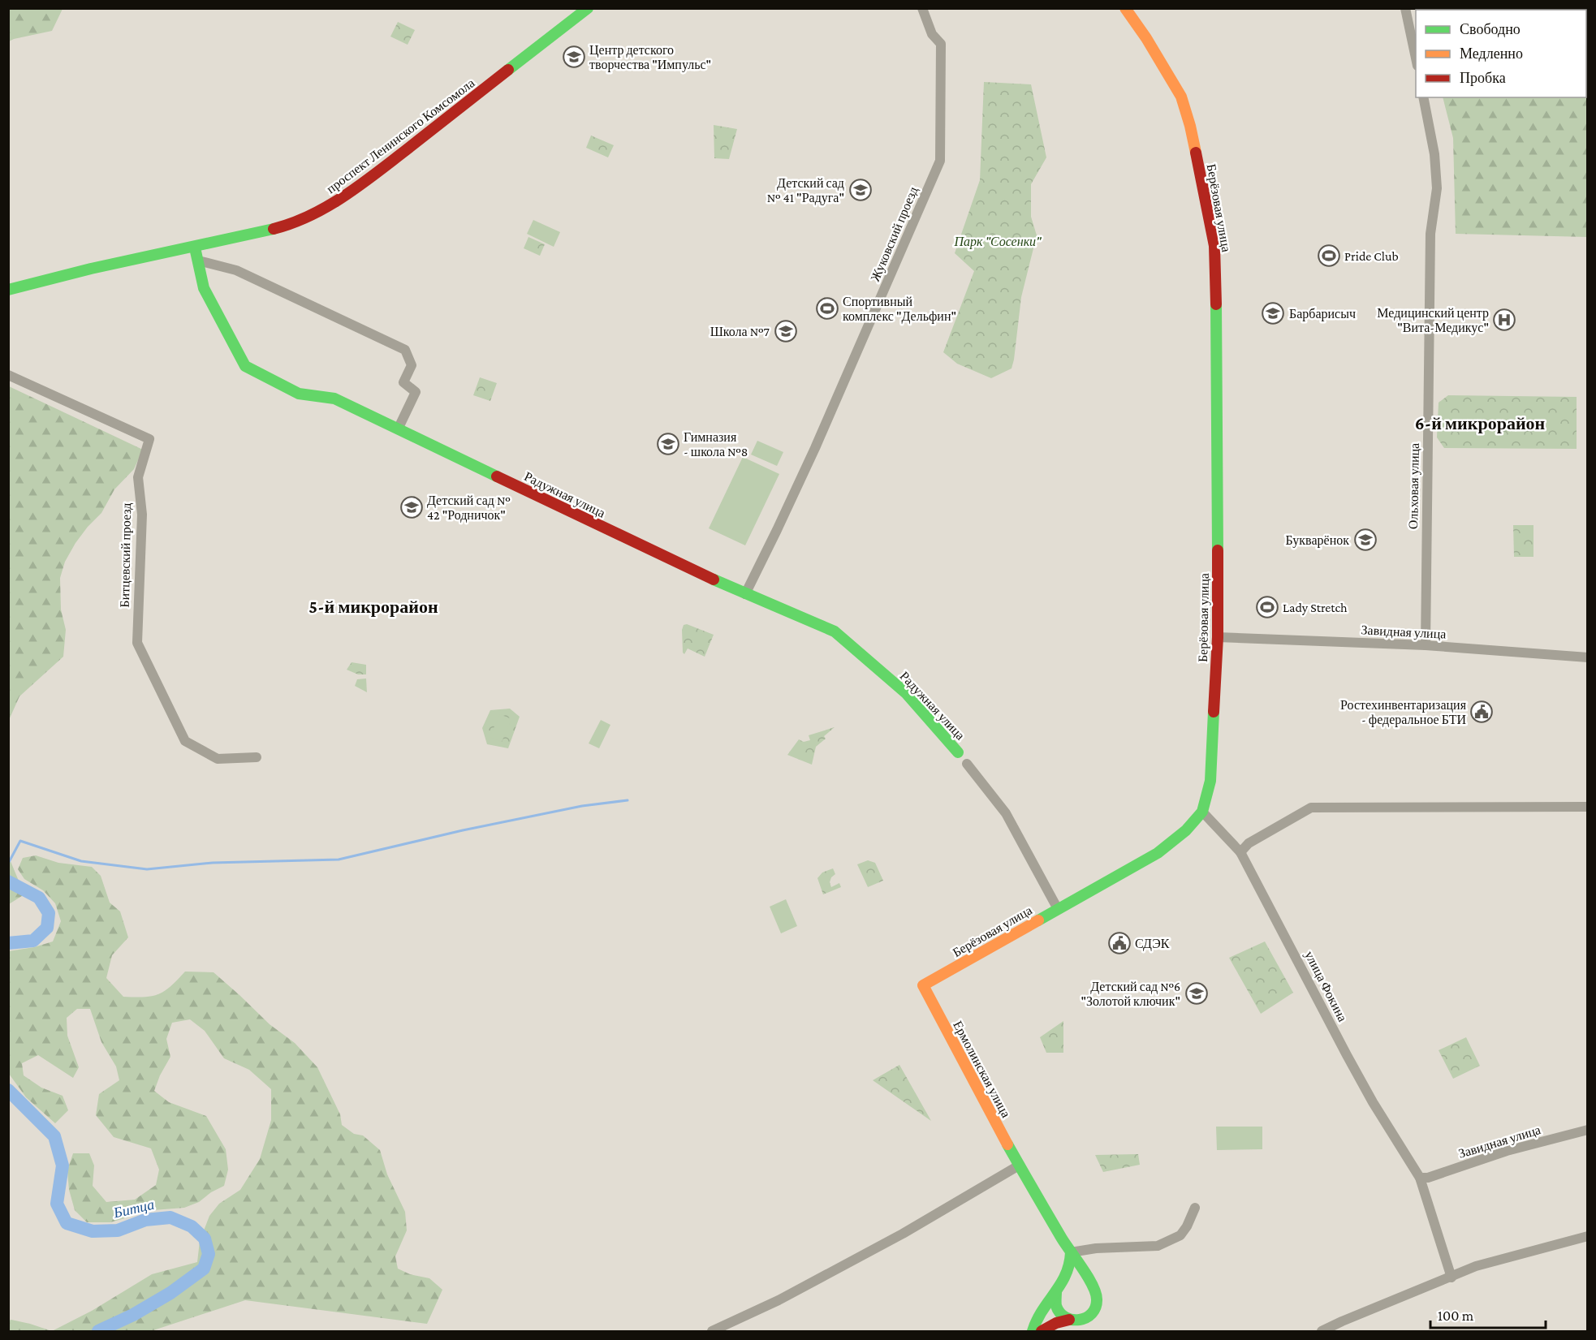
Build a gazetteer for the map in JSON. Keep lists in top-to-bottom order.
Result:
{
  "streets": {
    "street": [
      "проспект Ленинского Комсомола",
      "Берёзовая улица",
      "Жуковский проезд",
      "Ольховая улица",
      "Радужная улица",
      "Битцевский проезд",
      "Завидная улица",
      "улица Фокина",
      "Ермолинская улица"
    ]
  },
  "crossings": [
    ["проспект Ленинского Комсомола", "Радужная улица"],
    ["Берёзовая улица", "Завидная улица"],
    ["Берёзовая улица", "улица Фокина"],
    ["Берёзовая улица", "Ермолинская улица"],
    ["Жуковский проезд", "Радужная улица"],
    ["Ольховая улица", "Завидная улица"],
    ["Завидная улица", "улица Фокина"]
  ],
  "districts": ["6-й микрорайон", "5-й микрорайон"],
  "water": ["Битца"],
  "parks": ["Парк \"Сосенки\""],
  "places": {
    "school or university": [
      "Центр детского творчества \"Импульс\"",
      "Детский сад № 41 \"Радуга\"",
      "Барбарисыч",
      "Школа №7",
      "Гимназия - школа №8",
      "Детский сад № 42 \"Родничок\"",
      "Букварёнок",
      "Детский сад №6 \"Золотой ключик\""
    ],
    "sports": ["Pride Club", "Спортивный комплекс \"Дельфин\"", "Lady Stretch"],
    "hospital": ["Медицинский центр \"Вита-Медикус\""],
    "public building": ["Ростехинвентаризация - федеральное БТИ", "СДЭК"]
  },
  "legend": ["Свободно", "Медленно", "Пробка"],
  "scale_bar": "100 m"
}
